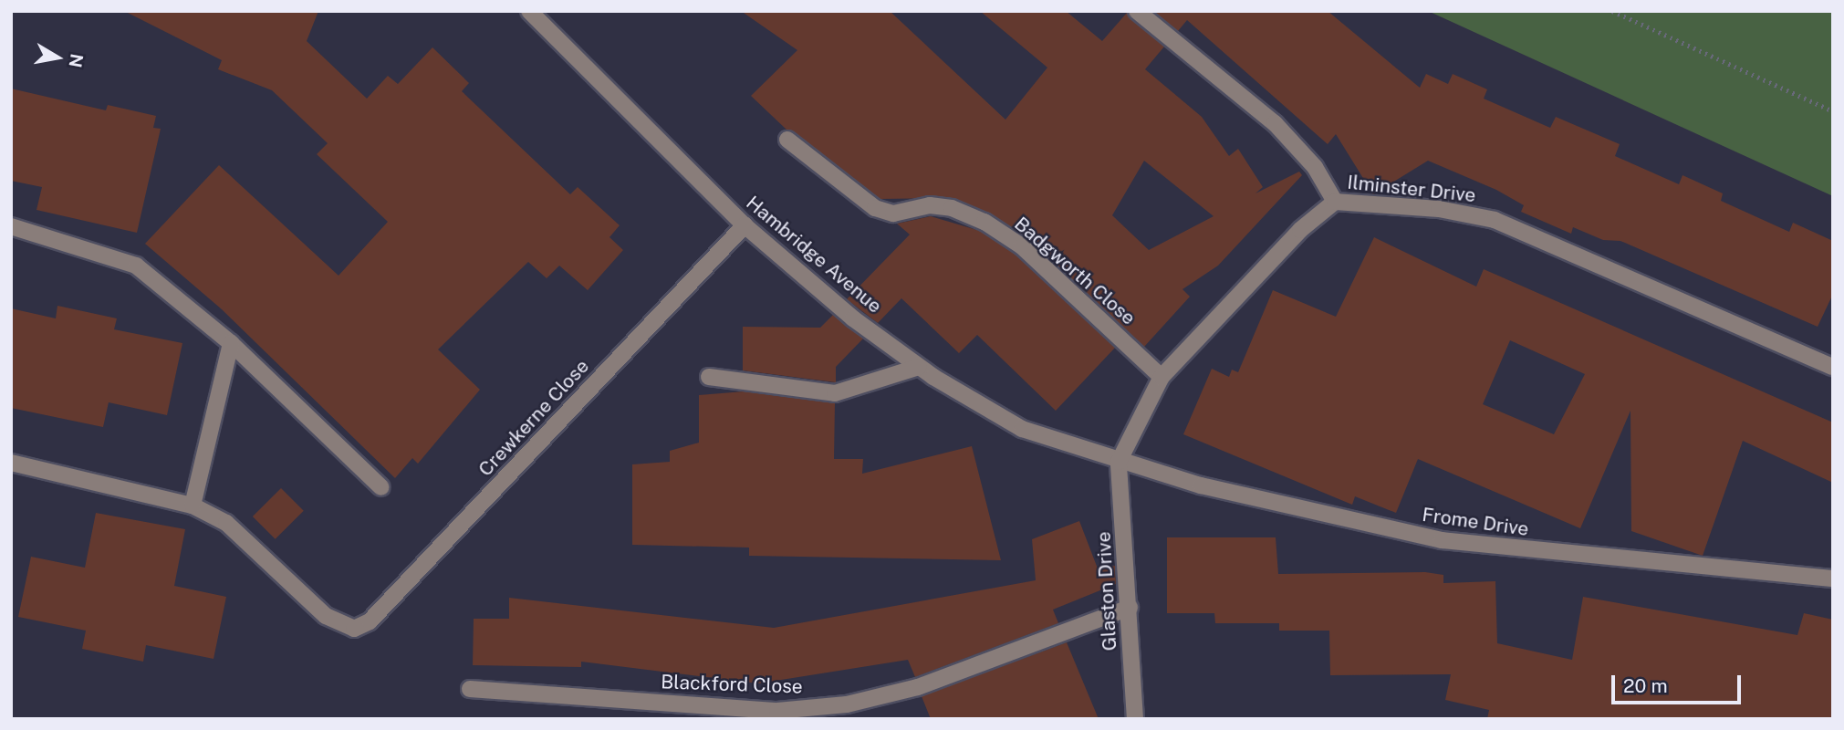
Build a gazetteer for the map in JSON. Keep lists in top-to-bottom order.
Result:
{
  "streets": {
    "street": [
      "Ilminster Drive",
      "Hambridge Avenue",
      "Badgworth Close",
      "Crewkerne Close",
      "Frome Drive",
      "Glaston Drive",
      "Blackford Close"
    ]
  },
  "crossings": [
    ["Ilminster Drive", "Hambridge Avenue"],
    ["Ilminster Drive", "Badgworth Close"],
    ["Ilminster Drive", "Frome Drive"],
    ["Ilminster Drive", "Glaston Drive"],
    ["Hambridge Avenue", "Crewkerne Close"],
    ["Hambridge Avenue", "Frome Drive"],
    ["Hambridge Avenue", "Glaston Drive"],
    ["Frome Drive", "Glaston Drive"],
    ["Glaston Drive", "Blackford Close"]
  ],
  "scale_bar": "20 m",
  "north": "right"
}
